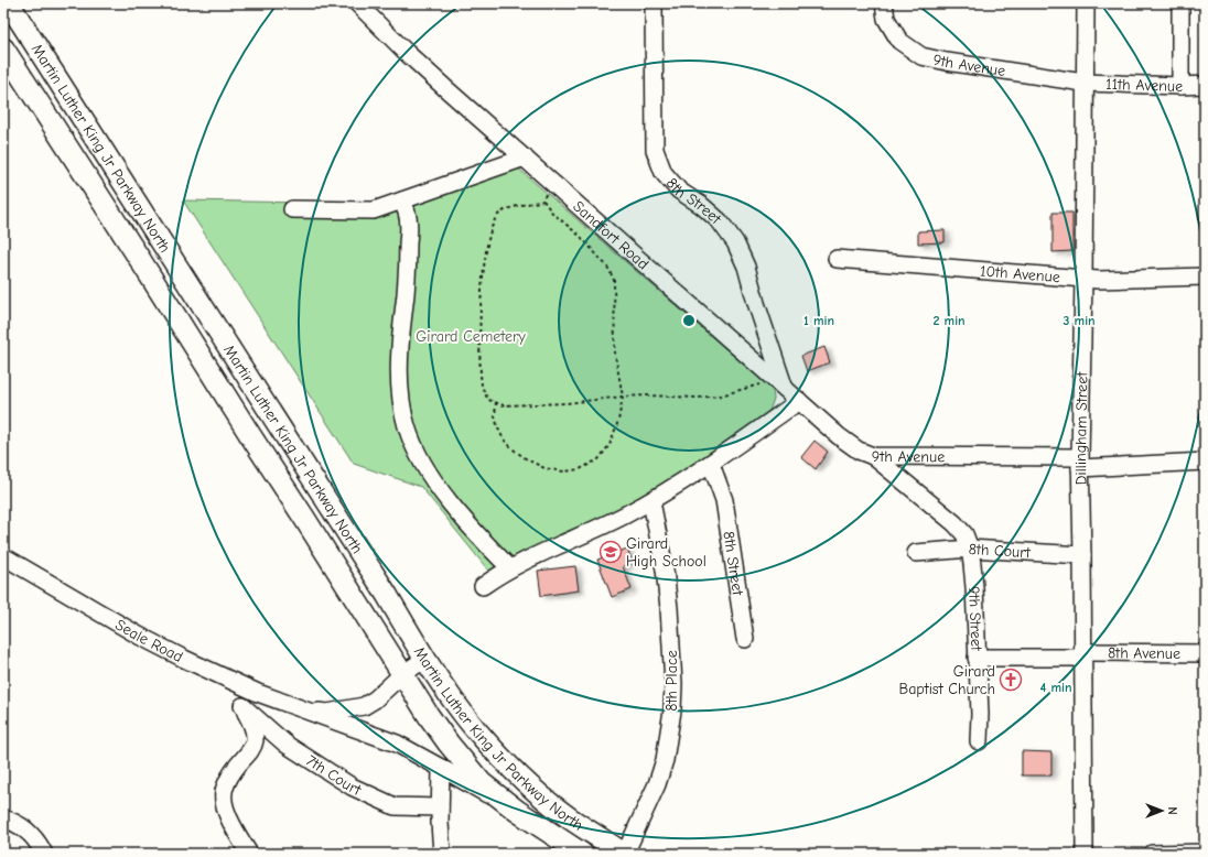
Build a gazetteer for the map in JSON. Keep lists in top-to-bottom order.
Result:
{
  "streets": {
    "main road": ["Martin Luther King Jr Parkway North"],
    "street": [
      "9th Avenue",
      "11th Avenue",
      "8th Street",
      "Sandfort Road",
      "10th Avenue",
      "Dillingham Street",
      "8th Court",
      "9th Street",
      "Seale Road",
      "8th Avenue",
      "8th Place",
      "7th Court"
    ]
  },
  "crossings": [
    ["9th Avenue", "11th Avenue"],
    ["9th Avenue", "Sandfort Road"],
    ["9th Avenue", "Dillingham Street"],
    ["9th Avenue", "8th Court"],
    ["9th Avenue", "9th Street"],
    ["11th Avenue", "Dillingham Street"],
    ["Martin Luther King Jr Parkway North", "Seale Road"],
    ["Martin Luther King Jr Parkway North", "8th Place"],
    ["8th Street", "Sandfort Road"],
    ["10th Avenue", "Dillingham Street"],
    ["Dillingham Street", "8th Court"],
    ["Dillingham Street", "8th Avenue"],
    ["8th Court", "9th Street"],
    ["9th Street", "8th Avenue"]
  ],
  "parks": ["Girard Cemetery"],
  "places": {
    "school or university": ["Girard High School"],
    "church": ["Girard Baptist Church"]
  },
  "north": "right",
  "rings": [
    "1 min",
    "2 min",
    "3 min",
    "4 min"
  ]
}
